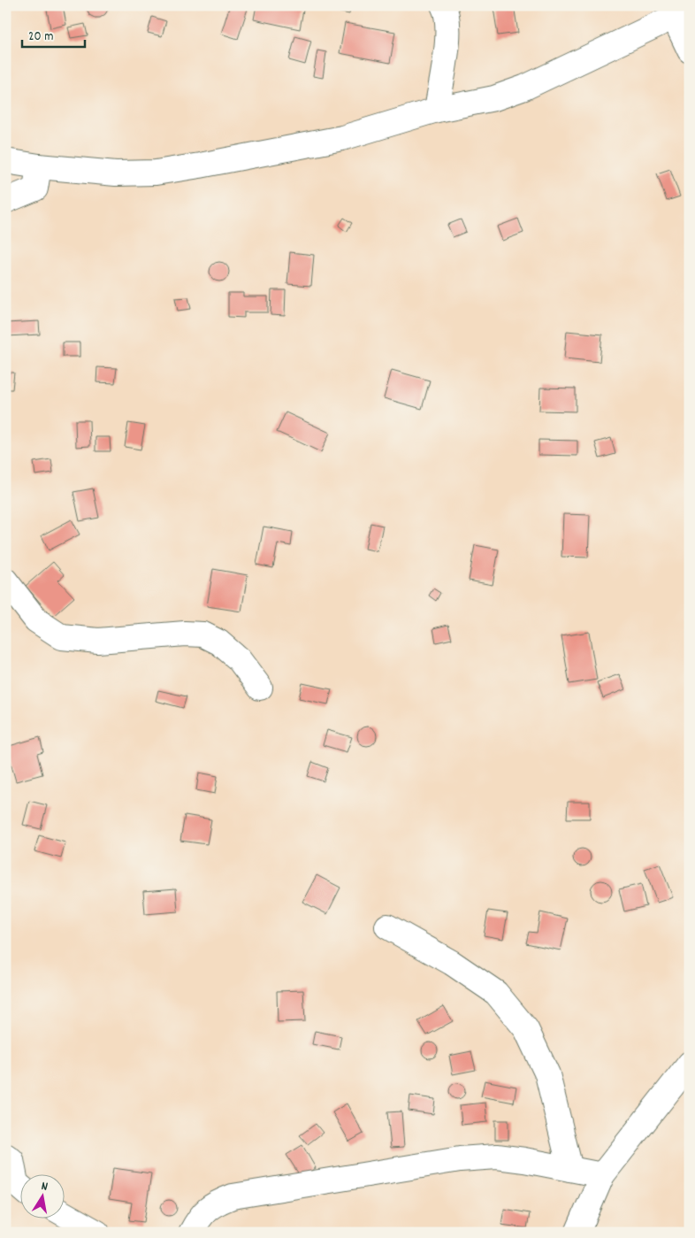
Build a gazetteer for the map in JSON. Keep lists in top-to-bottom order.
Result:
{
  "scale_bar": "20 m",
  "north": "top"
}
